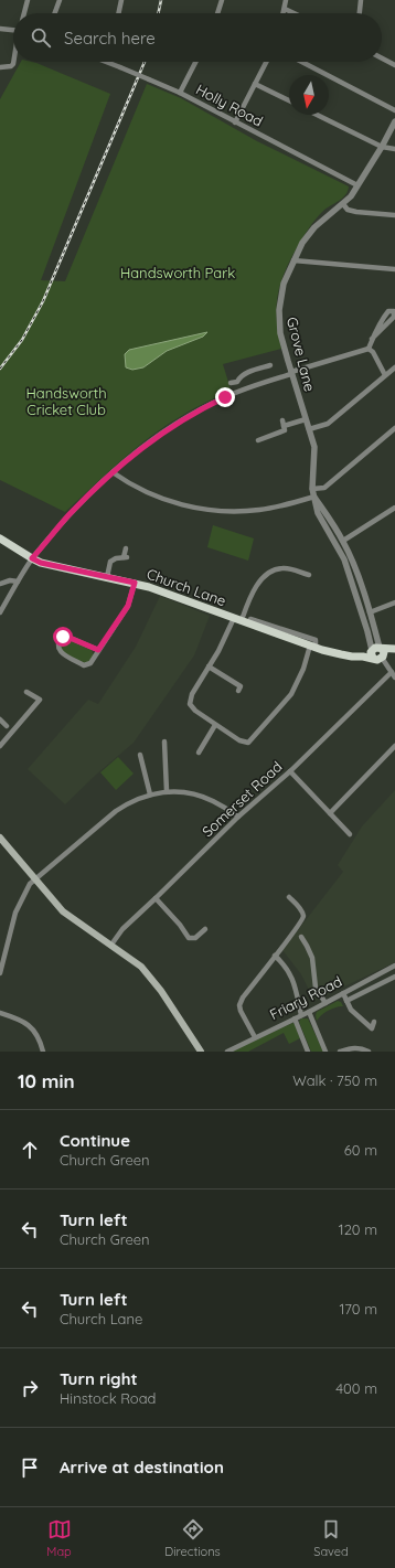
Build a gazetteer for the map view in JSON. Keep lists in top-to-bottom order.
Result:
{
  "streets": {
    "main road": ["Church Lane"],
    "street": [
      "Holly Road",
      "Grove Lane",
      "Somerset Road",
      "Friary Road"
    ]
  },
  "crossings": [
    ["Holly Road", "Grove Lane"],
    ["Grove Lane", "Church Lane"]
  ],
  "parks": ["Handsworth Park", "Handsworth Cricket Club"],
  "north": "bottom",
  "page": {
    "search": "Search here",
    "heading": ["10 min", "Walk · 750 m"],
    "list": [
      ["Continue", "Church Green", "60 m"],
      ["Turn left", "Church Green", "120 m"],
      ["Turn left", "Church Lane", "170 m"],
      ["Turn right", "Hinstock Road", "400 m"],
      "Arrive at destination"
    ],
    "nav": ["Map", "Directions", "Saved"]
  }
}
